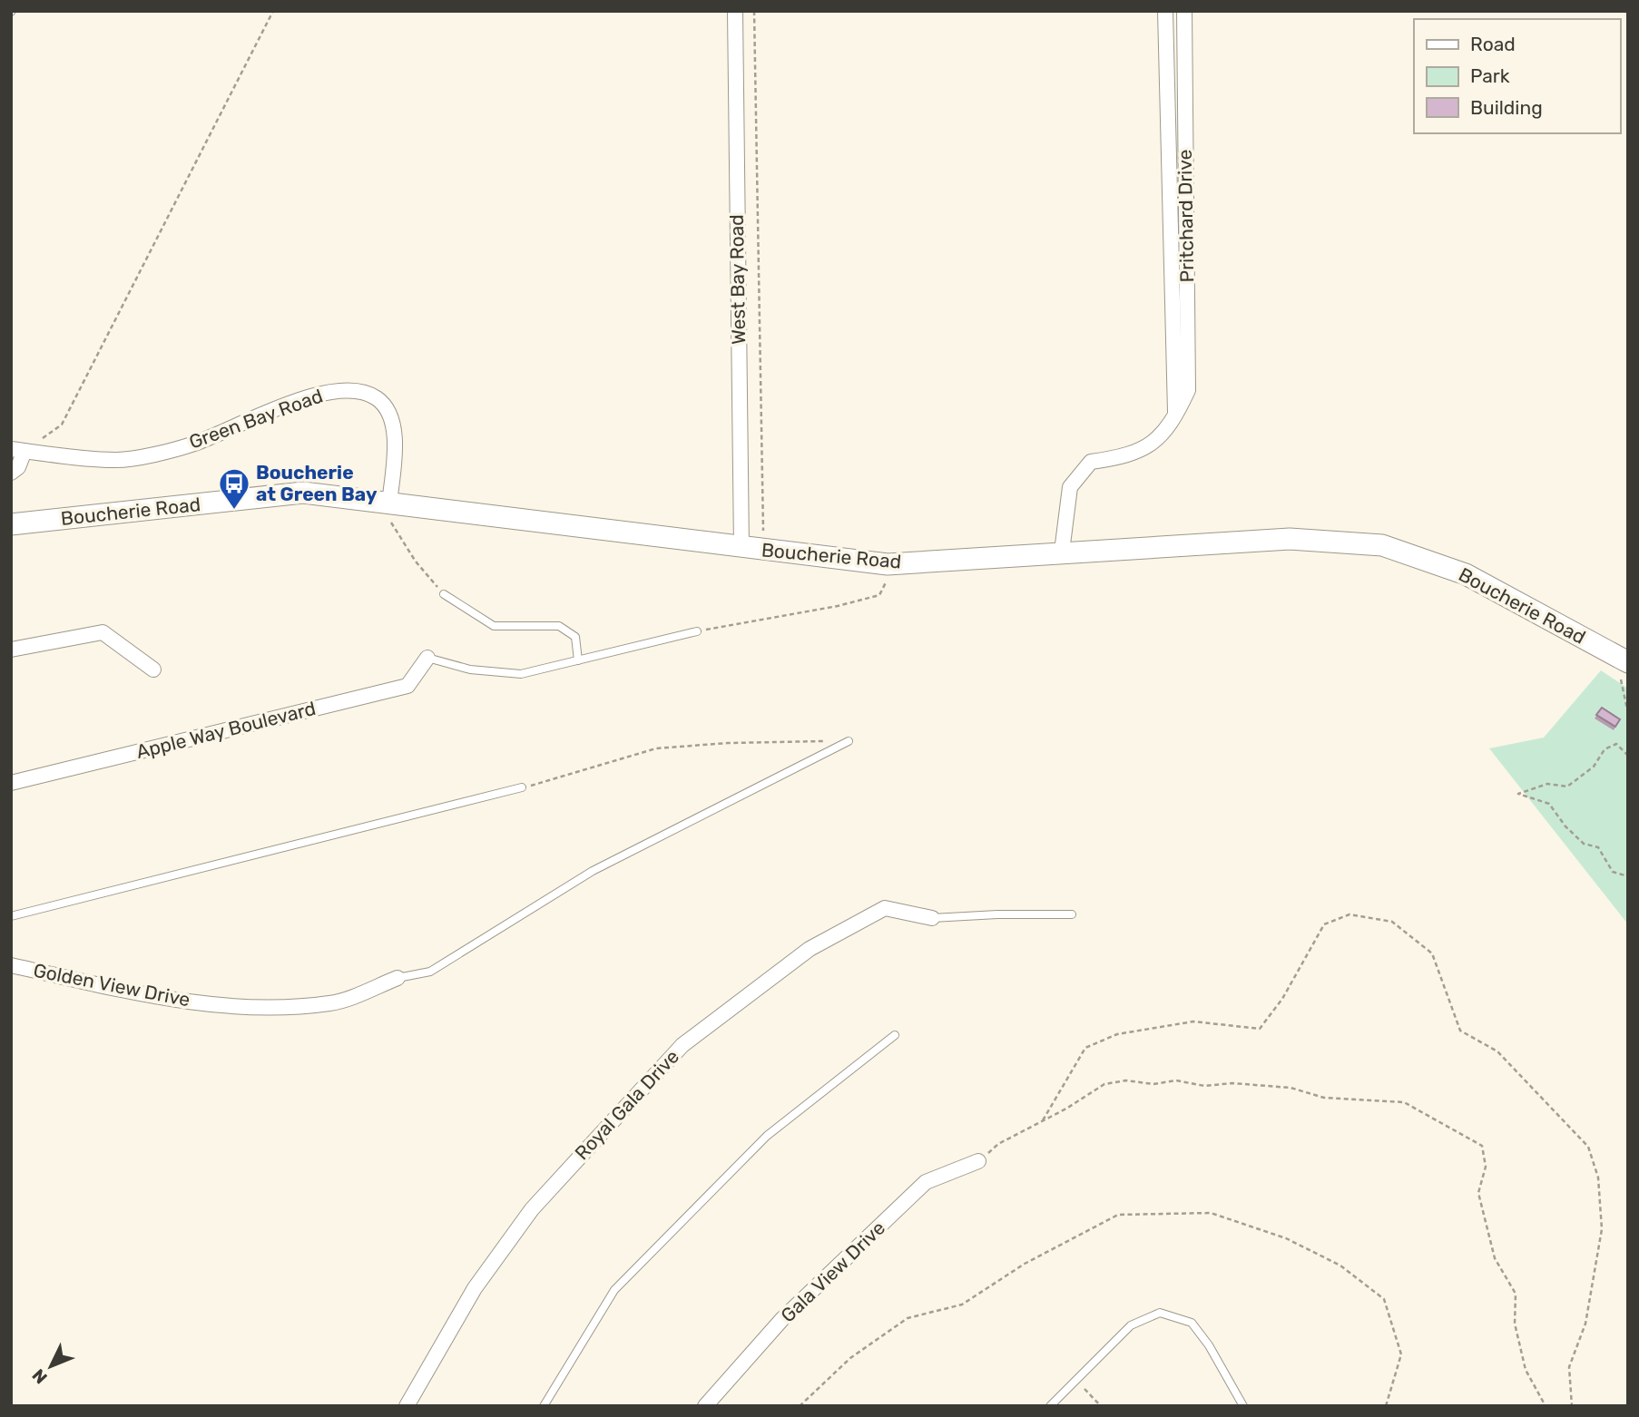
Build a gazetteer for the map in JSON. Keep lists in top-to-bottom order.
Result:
{
  "streets": {
    "main road": ["Boucherie Road"],
    "street": [
      "Pritchard Drive",
      "West Bay Road",
      "Green Bay Road",
      "Apple Way Boulevard",
      "Golden View Drive",
      "Royal Gala Drive",
      "Gala View Drive"
    ]
  },
  "crossings": [
    ["Pritchard Drive", "Boucherie Road"],
    ["West Bay Road", "Boucherie Road"],
    ["Green Bay Road", "Boucherie Road"]
  ],
  "places": {
    "bus stop": ["Boucherie at Green Bay"]
  },
  "legend": ["Road", "Park", "Building"],
  "north": "bottom left"
}
